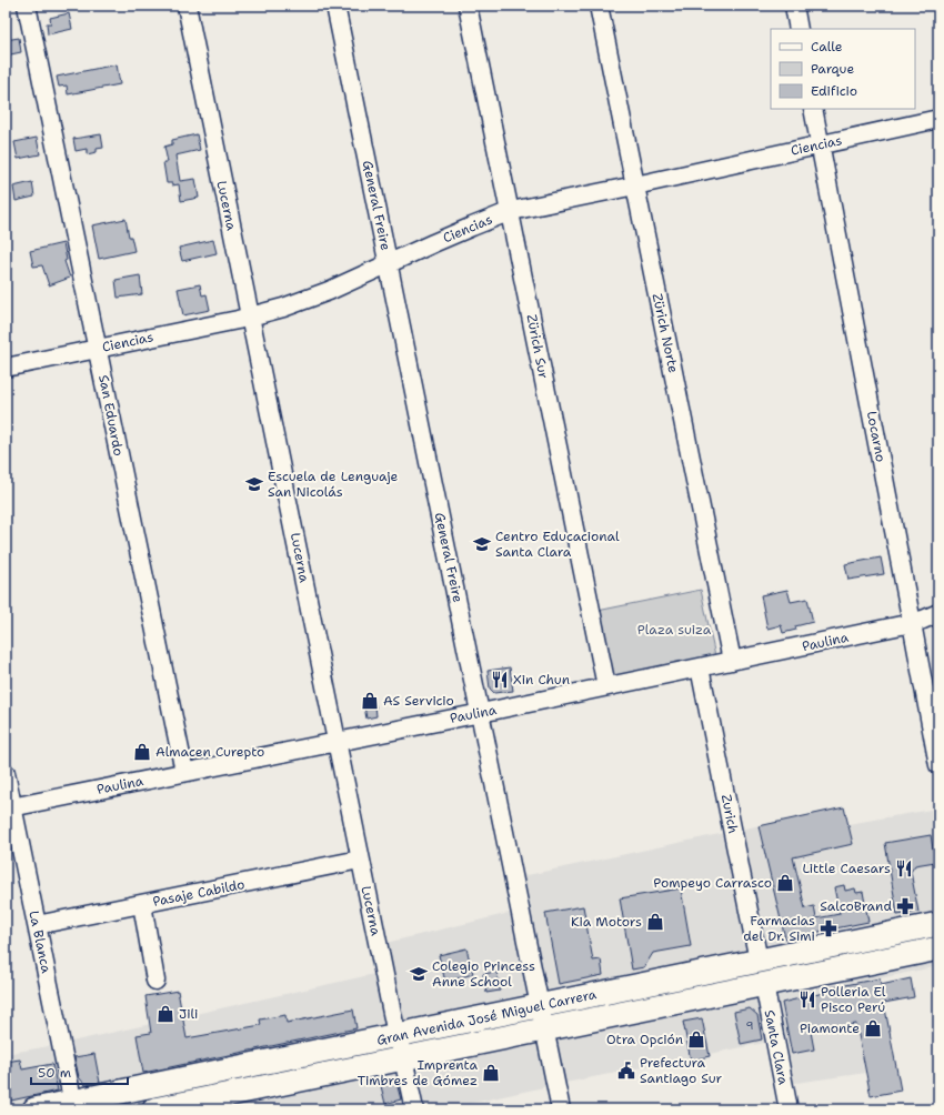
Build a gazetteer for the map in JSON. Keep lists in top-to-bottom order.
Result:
{
  "streets": {
    "main road": ["Gran Avenida José Miguel Carrera"],
    "street": [
      "Ciencias",
      "Lucerna",
      "General Freire",
      "Zürich Norte",
      "Zürich Sur",
      "San Eduardo",
      "Locarno",
      "Paulina",
      "Zurich",
      "Pasaje Cabildo",
      "La Blanca",
      "Santa Clara"
    ]
  },
  "crossings": [
    ["Ciencias", "Lucerna"],
    ["Ciencias", "General Freire"],
    ["Ciencias", "Zürich Norte"],
    ["Ciencias", "Zürich Sur"],
    ["Ciencias", "San Eduardo"],
    ["Ciencias", "Locarno"],
    ["Lucerna", "Paulina"],
    ["Lucerna", "Pasaje Cabildo"],
    ["Lucerna", "Gran Avenida José Miguel Carrera"],
    ["General Freire", "Paulina"],
    ["General Freire", "Gran Avenida José Miguel Carrera"],
    ["Zürich Norte", "Paulina"],
    ["Zürich Sur", "Paulina"],
    ["San Eduardo", "Paulina"],
    ["Locarno", "Paulina"],
    ["Paulina", "Zurich"],
    ["Paulina", "La Blanca"],
    ["Zurich", "Gran Avenida José Miguel Carrera"],
    ["Pasaje Cabildo", "La Blanca"],
    ["La Blanca", "Gran Avenida José Miguel Carrera"],
    ["Gran Avenida José Miguel Carrera", "Santa Clara"]
  ],
  "parks": ["Plaza suiza"],
  "places": {
    "school or university": ["Escuela de Lenguaje San Nicolás", "Centro Educacional Santa Clara", "Colegio Princess Anne School"],
    "restaurant": ["Xin Chun", "Little Caesars", "Polleria El Pisco Perú"],
    "shop": [
      "AS Servicio",
      "Almacen Curepto",
      "Pompeyo Carrasco",
      "Kia Motors",
      "Jili",
      "Piamonte",
      "Otra Opción",
      "Imprenta Timbres de Gómez"
    ],
    "pharmacy": ["SalcoBrand", "Farmacias del Dr. Simi"],
    "public building": ["Prefectura Santiago Sur"]
  },
  "house_numbers": ["9"],
  "legend": ["Calle", "Parque", "Edificio"],
  "scale_bar": "50 m"
}
